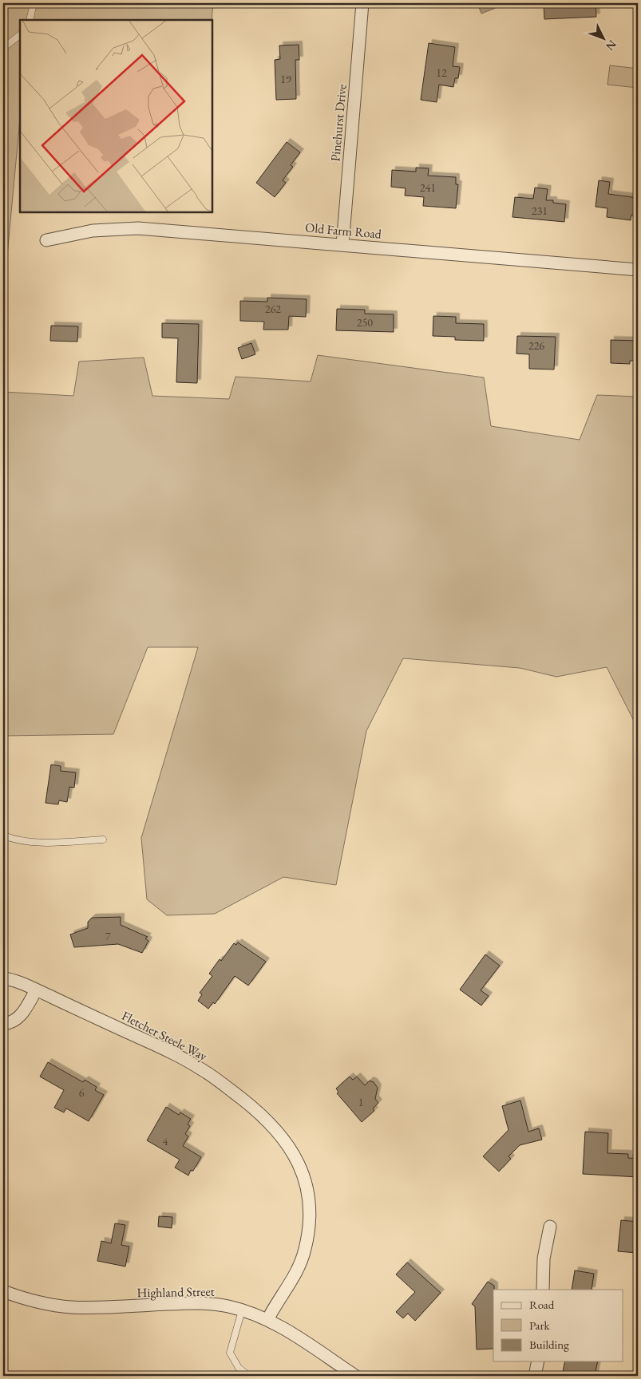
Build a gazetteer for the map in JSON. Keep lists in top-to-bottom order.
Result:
{
  "streets": {
    "street": [
      "Pinehurst Drive",
      "Old Farm Road",
      "Fletcher Steele Way",
      "Highland Street"
    ]
  },
  "crossings": [
    ["Pinehurst Drive", "Old Farm Road"],
    ["Fletcher Steele Way", "Highland Street"]
  ],
  "house_numbers": [
    "12",
    "19",
    "241",
    "231",
    "262",
    "250",
    "226",
    "7",
    "6",
    "1",
    "4"
  ],
  "legend": ["Road", "Park", "Building"],
  "north": "bottom right"
}
